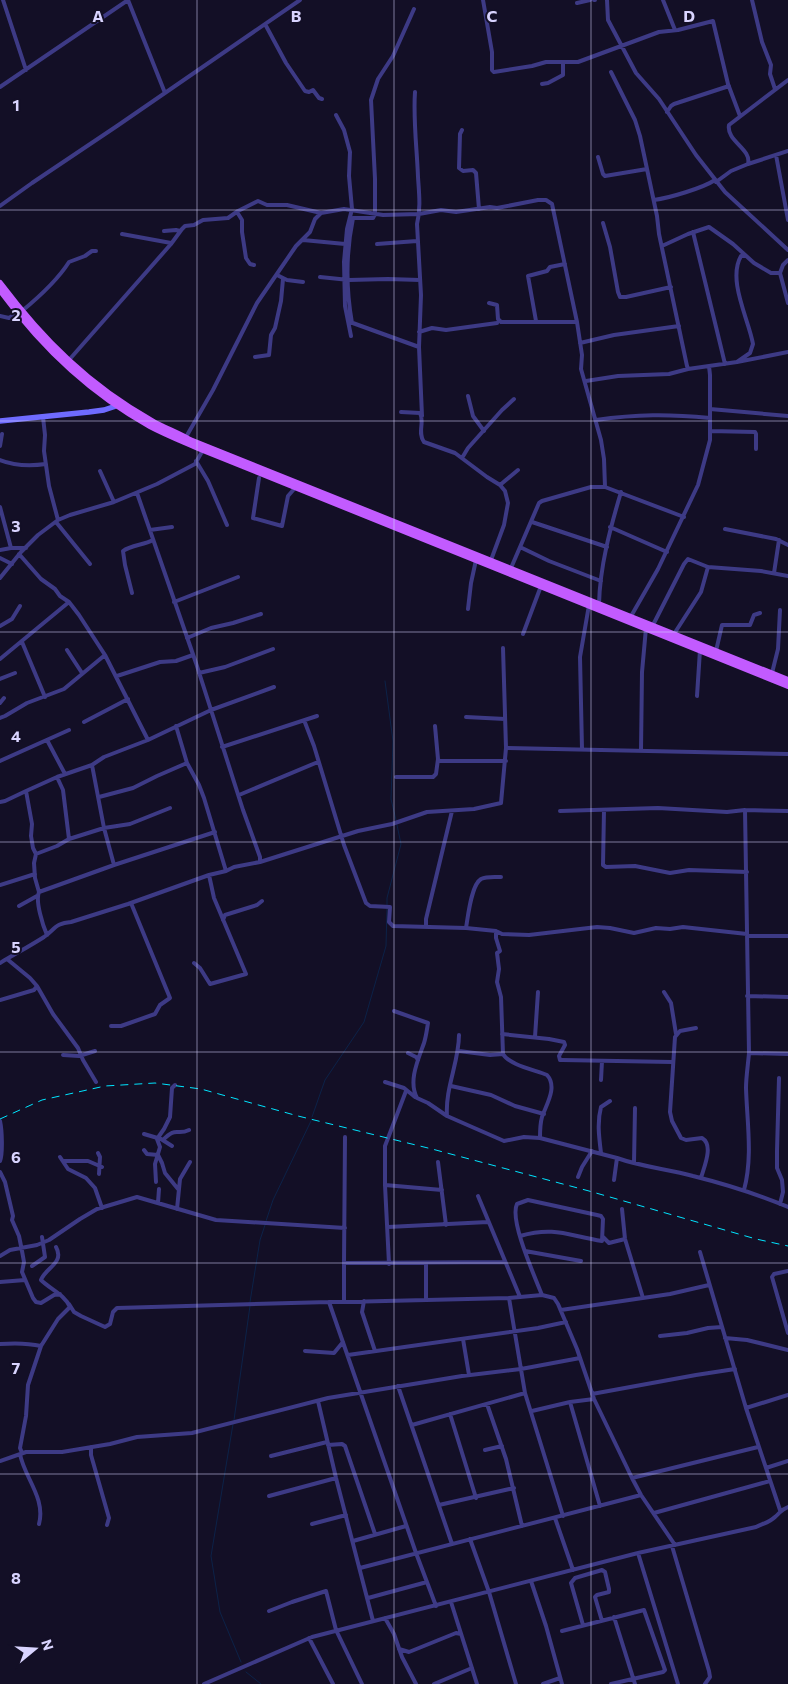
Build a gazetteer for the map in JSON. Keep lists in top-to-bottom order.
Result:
{
  "north": "right",
  "grid": {
    "columns": [
      "A",
      "B",
      "C",
      "D"
    ],
    "rows": [
      "1",
      "2",
      "3",
      "4",
      "5",
      "6",
      "7",
      "8"
    ]
  }
}
